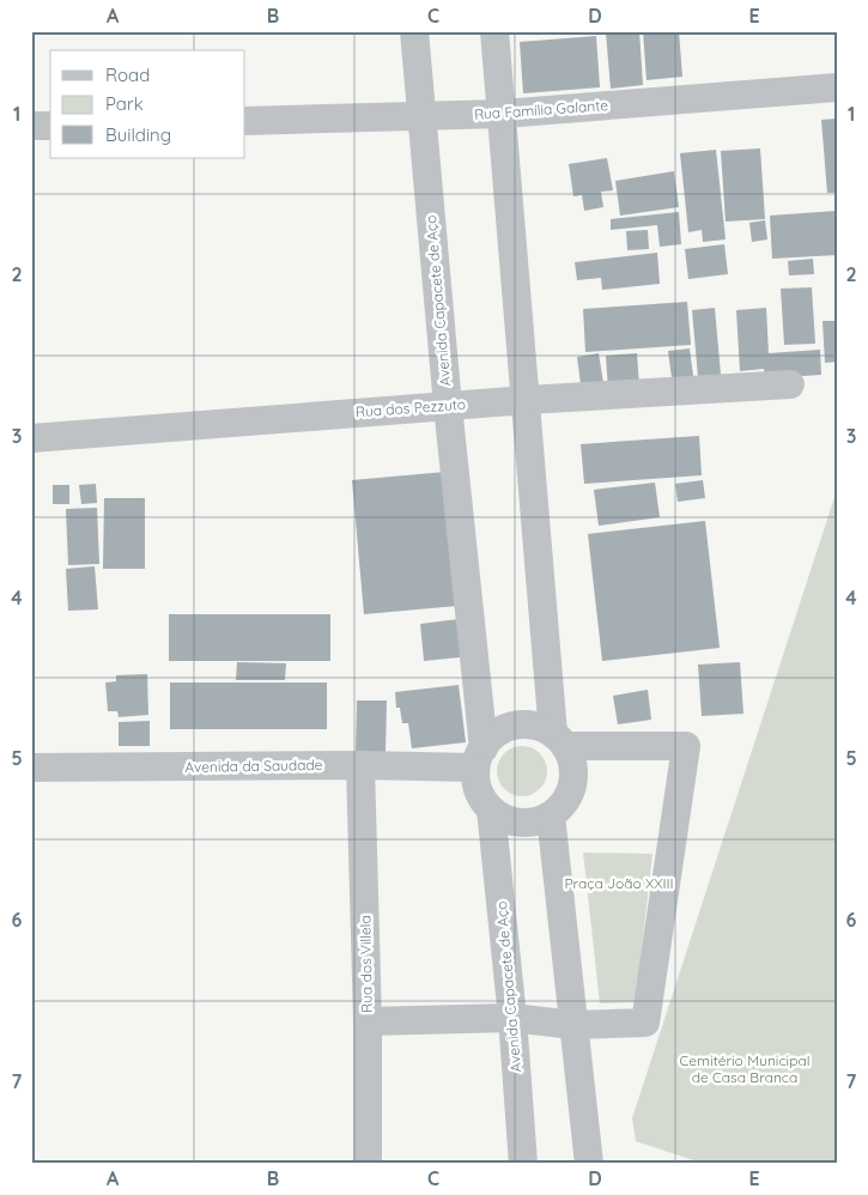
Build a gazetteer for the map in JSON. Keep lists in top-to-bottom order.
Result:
{
  "streets": {
    "street": [
      "Rua Família Galante",
      "Avenida Capacete de Aço",
      "Rua dos Pezzuto",
      "Avenida da Saudade",
      "Rua dos Villela"
    ]
  },
  "crossings": [
    ["Rua Família Galante", "Avenida Capacete de Aço"],
    ["Avenida Capacete de Aço", "Rua dos Pezzuto"],
    ["Avenida Capacete de Aço", "Avenida da Saudade"],
    ["Avenida da Saudade", "Rua dos Villela"]
  ],
  "parks": ["Praça João XXIII", "Cemitério Municipal de Casa Branca"],
  "legend": ["Road", "Park", "Building"],
  "grid": {
    "columns": [
      "A",
      "B",
      "C",
      "D",
      "E"
    ],
    "rows": [
      "1",
      "2",
      "3",
      "4",
      "5",
      "6",
      "7"
    ]
  }
}
